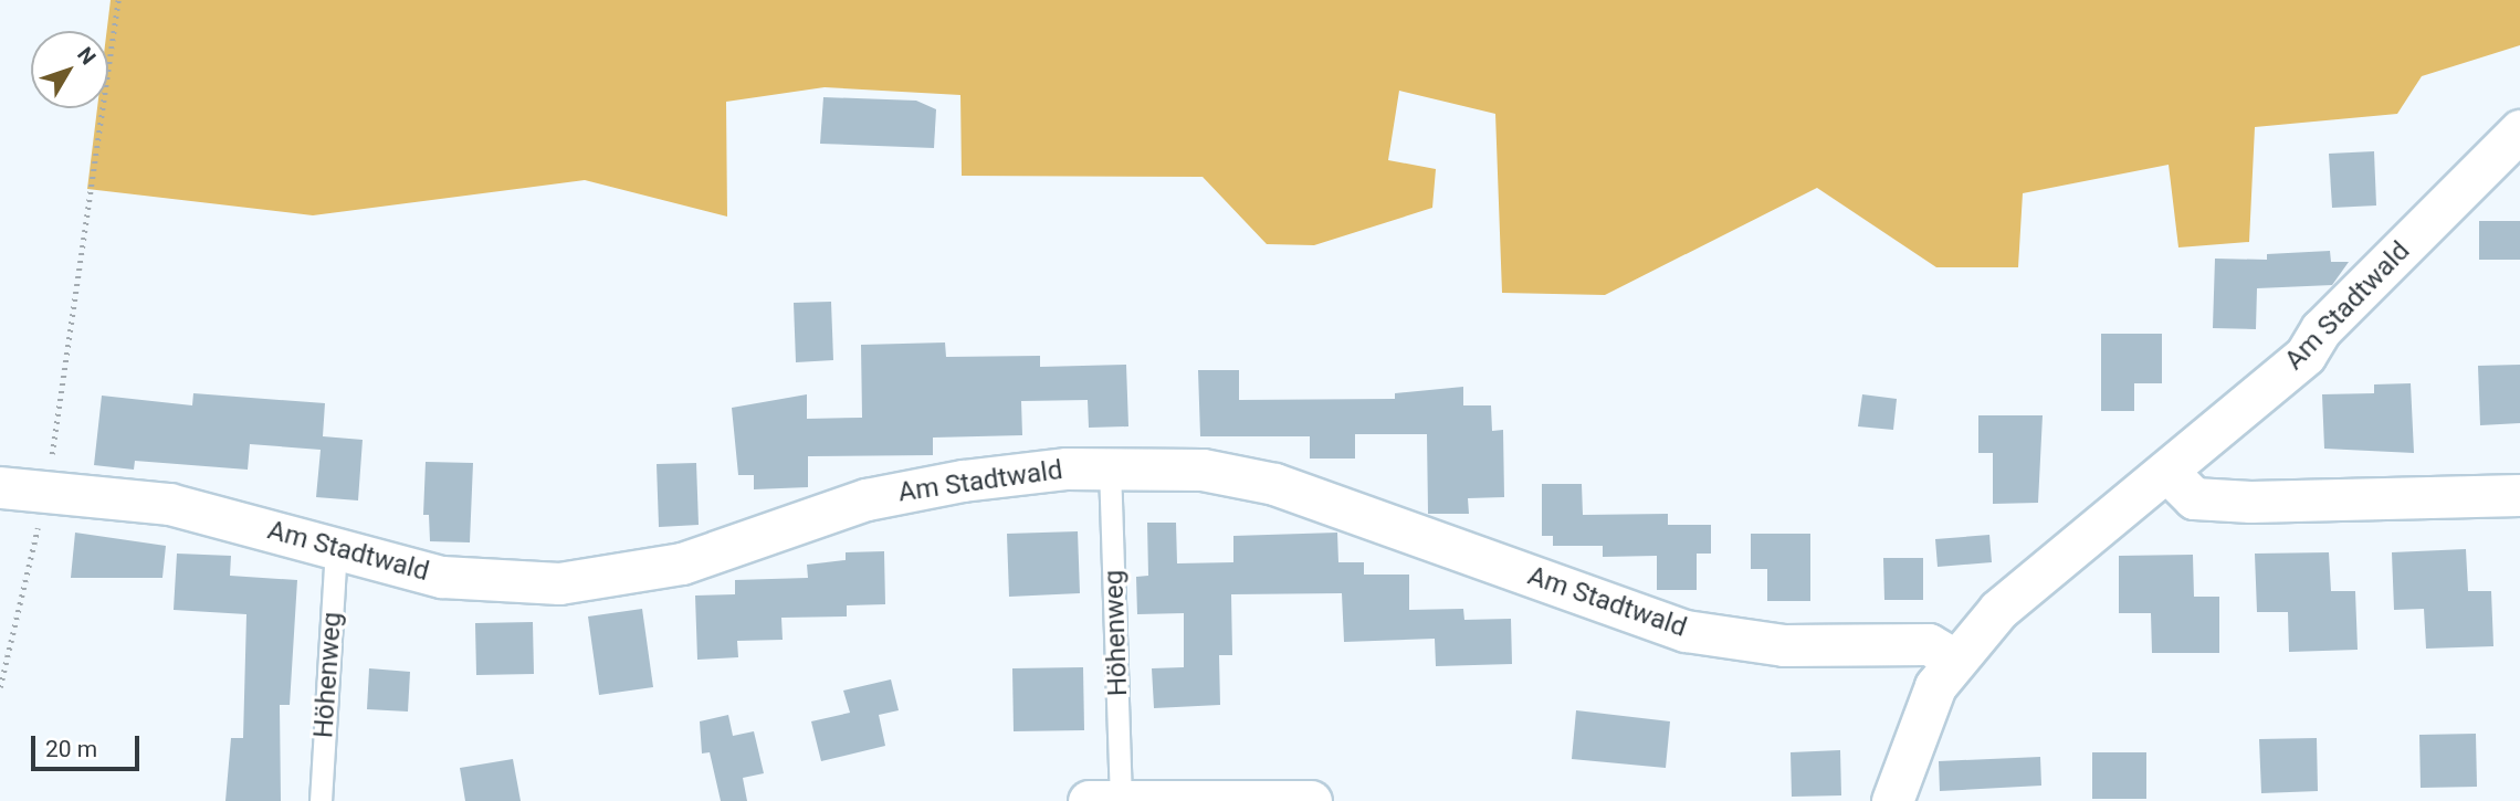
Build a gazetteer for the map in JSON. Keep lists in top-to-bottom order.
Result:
{
  "streets": {
    "street": ["Am Stadtwald", "Höhenweg"]
  },
  "crossings": [
    ["Am Stadtwald", "Höhenweg"]
  ],
  "scale_bar": "20 m",
  "north": "top right"
}
